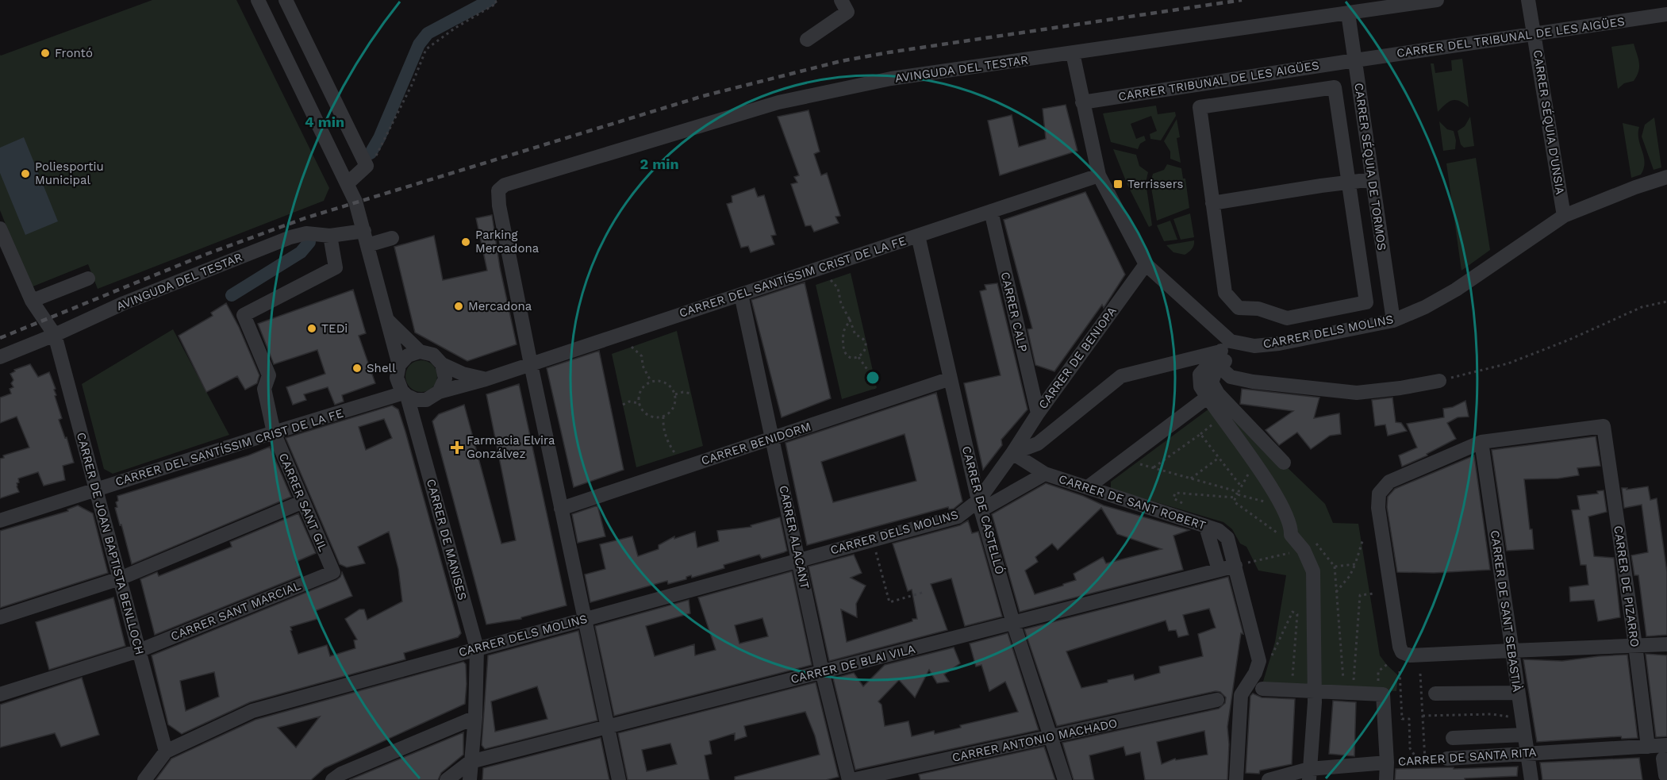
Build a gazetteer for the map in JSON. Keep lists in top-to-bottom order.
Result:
{
  "streets": {
    "street": [
      "CARRER DEL TRIBUNAL DE LES AIGÜES",
      "AVINGUDA DEL TESTAR",
      "CARRER TRIBUNAL DE LES AIGÜES",
      "CARRER SÉQUIA D'UNSIA",
      "CARRER SÉQUIA DE TORMOS",
      "CARRER DEL SANTÍSSIM CRIST DE LA FE",
      "CARRER CALP",
      "CARRER DELS MOLINS",
      "CARRER DE BENIOPA",
      "CARRER BENIDORM",
      "CARRER SANT GIL",
      "CARRER DE SANT ROBERT",
      "CARRER DE CASTELLÓ",
      "CARRER ALACANT",
      "CARRER DE MANISES",
      "CARRER DE JOAN BAPTISTA BENLLOCH",
      "CARRER DE PIZARRO",
      "CARRER SANT MARCIAL",
      "CARRER DE SANT SEBASTIÀ",
      "CARRER DE BLAI VILA",
      "CARRER ANTONIO MACHADO",
      "CARRER DE SANTA RITA"
    ]
  },
  "crossings": [
    ["CARRER DEL TRIBUNAL DE LES AIGÜES", "CARRER TRIBUNAL DE LES AIGÜES"],
    ["CARRER DEL TRIBUNAL DE LES AIGÜES", "CARRER SÉQUIA D'UNSIA"],
    ["CARRER DEL TRIBUNAL DE LES AIGÜES", "CARRER SÉQUIA DE TORMOS"],
    ["AVINGUDA DEL TESTAR", "CARRER SÉQUIA DE TORMOS"],
    ["AVINGUDA DEL TESTAR", "CARRER DEL SANTÍSSIM CRIST DE LA FE"],
    ["AVINGUDA DEL TESTAR", "CARRER SANT GIL"],
    ["AVINGUDA DEL TESTAR", "CARRER DE JOAN BAPTISTA BENLLOCH"],
    ["CARRER TRIBUNAL DE LES AIGÜES", "CARRER SÉQUIA DE TORMOS"],
    ["CARRER SÉQUIA D'UNSIA", "CARRER DELS MOLINS"],
    ["CARRER SÉQUIA DE TORMOS", "CARRER DELS MOLINS"],
    ["CARRER DEL SANTÍSSIM CRIST DE LA FE", "CARRER CALP"],
    ["CARRER DEL SANTÍSSIM CRIST DE LA FE", "CARRER SANT GIL"],
    ["CARRER DEL SANTÍSSIM CRIST DE LA FE", "CARRER DE CASTELLÓ"],
    ["CARRER DEL SANTÍSSIM CRIST DE LA FE", "CARRER ALACANT"],
    ["CARRER DEL SANTÍSSIM CRIST DE LA FE", "CARRER DE MANISES"],
    ["CARRER DEL SANTÍSSIM CRIST DE LA FE", "CARRER DE JOAN BAPTISTA BENLLOCH"],
    ["CARRER CALP", "CARRER DE BENIOPA"],
    ["CARRER DELS MOLINS", "CARRER DE BENIOPA"],
    ["CARRER DELS MOLINS", "CARRER DE SANT ROBERT"],
    ["CARRER DELS MOLINS", "CARRER DE CASTELLÓ"],
    ["CARRER DELS MOLINS", "CARRER ALACANT"],
    ["CARRER DELS MOLINS", "CARRER DE MANISES"],
    ["CARRER DELS MOLINS", "CARRER DE JOAN BAPTISTA BENLLOCH"],
    ["CARRER DE BENIOPA", "CARRER DE SANT ROBERT"],
    ["CARRER BENIDORM", "CARRER DE CASTELLÓ"],
    ["CARRER BENIDORM", "CARRER ALACANT"],
    ["CARRER SANT GIL", "CARRER SANT MARCIAL"],
    ["CARRER DE SANT ROBERT", "CARRER DE BLAI VILA"],
    ["CARRER DE CASTELLÓ", "CARRER DE BLAI VILA"],
    ["CARRER DE CASTELLÓ", "CARRER ANTONIO MACHADO"],
    ["CARRER ALACANT", "CARRER DE BLAI VILA"],
    ["CARRER ALACANT", "CARRER ANTONIO MACHADO"],
    ["CARRER DE MANISES", "CARRER DE BLAI VILA"],
    ["CARRER DE JOAN BAPTISTA BENLLOCH", "CARRER SANT MARCIAL"],
    ["CARRER DE PIZARRO", "CARRER DE SANT SEBASTIÀ"],
    ["CARRER DE PIZARRO", "CARRER DE SANTA RITA"],
    ["CARRER DE SANT SEBASTIÀ", "CARRER DE SANTA RITA"]
  ],
  "places": {
    "other": [
      "Frontó",
      "Poliesportiu Municipal",
      "Parking Mercadona",
      "Mercadona",
      "TEDi",
      "Shell"
    ],
    "transit": ["Terrissers"],
    "health": ["Farmacia Elvira Gonzálvez"]
  },
  "rings": ["4 min", "2 min"]
}
